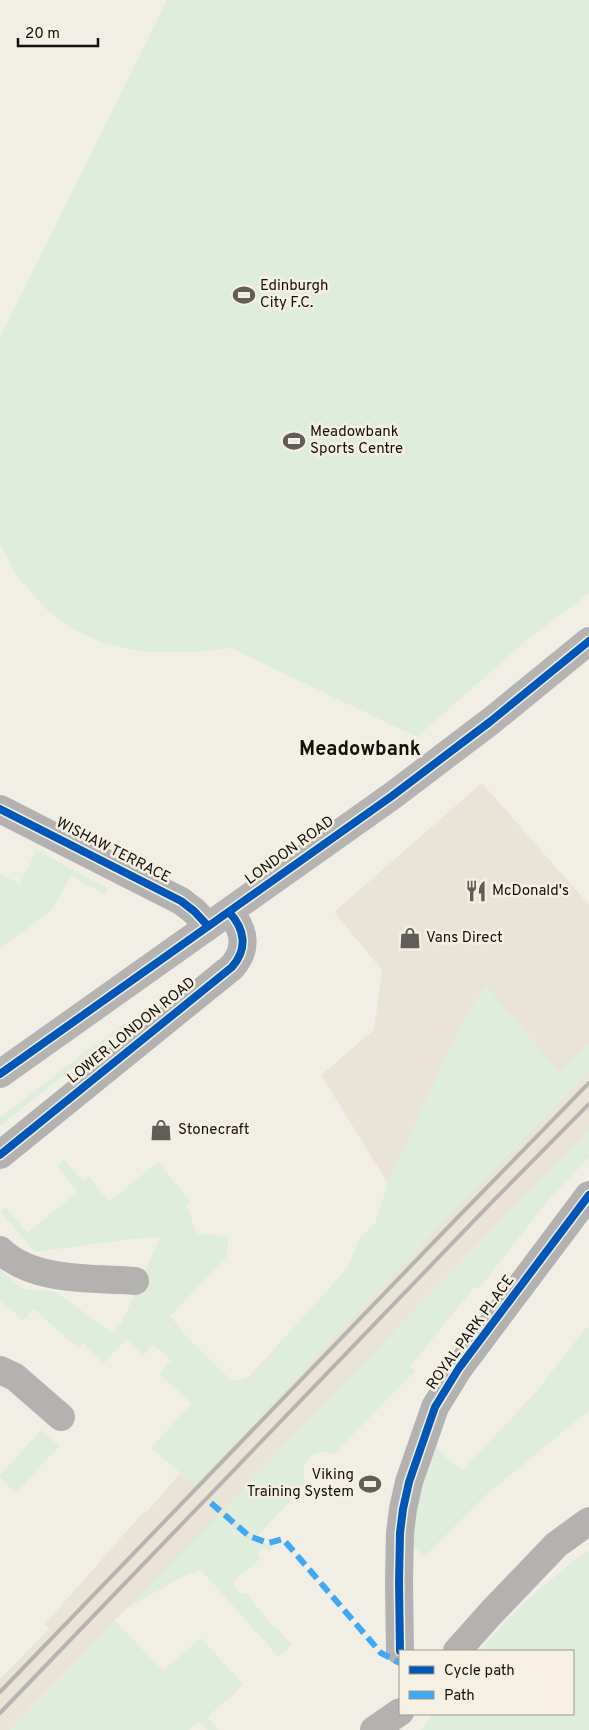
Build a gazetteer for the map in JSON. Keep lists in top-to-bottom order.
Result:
{
  "streets": {
    "main road": ["LONDON ROAD"],
    "street": ["WISHAW TERRACE", "LOWER LONDON ROAD", "ROYAL PARK PLACE"]
  },
  "crossings": [
    ["WISHAW TERRACE", "LONDON ROAD"],
    ["WISHAW TERRACE", "LOWER LONDON ROAD"],
    ["LONDON ROAD", "LOWER LONDON ROAD"]
  ],
  "districts": ["Meadowbank"],
  "places": {
    "sports": ["Edinburgh City F.C.", "Meadowbank Sports Centre", "Viking Training System"],
    "restaurant": ["McDonald's"],
    "shop": ["Vans Direct", "Stonecraft"]
  },
  "legend": ["Cycle path", "Path"],
  "scale_bar": "20 m"
}
